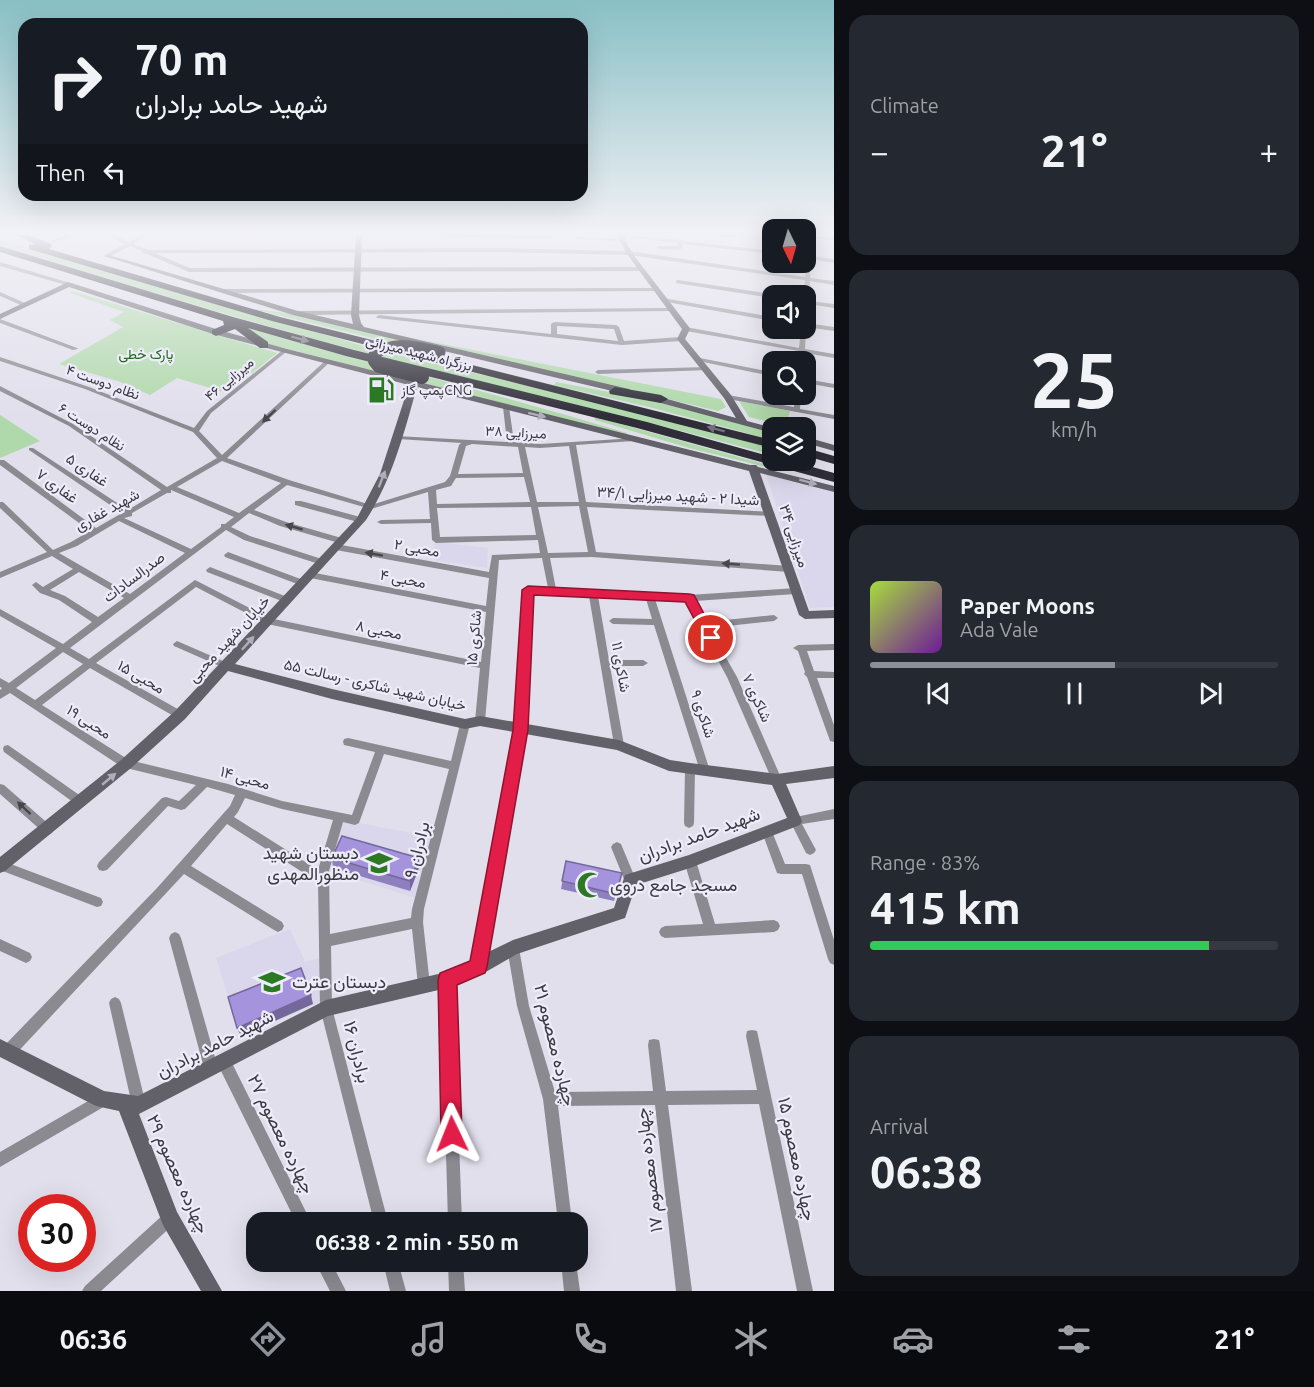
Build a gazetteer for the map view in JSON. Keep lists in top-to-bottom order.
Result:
{
  "streets": {
    "highway": ["بزرگراه شهید میرزائی"],
    "street": [
      "میرزایی ۴۶",
      "نظام دوست ۴",
      "نظام دوست ۶",
      "میرزایی ۳۸",
      "غفاری ۵",
      "غفاری ۷",
      "شیدا ۲ - شهید میرزایی ۳۴/۱",
      "شهید غفاری",
      "میرزایی ۳۴",
      "محبی ۲",
      "صدرالسادات",
      "محبی ۴",
      "محبی ۸",
      "شاکری ۱۵",
      "خیابان شهید محبی",
      "شاکری ۱۱",
      "محبی ۱۵",
      "خیابان شهید شاکری - رسالت ۵۵",
      "شاکری ۷",
      "شاکری ۹",
      "محبی ۱۹",
      "محبی ۱۴",
      "شهید حامد برادران",
      "برادران ۹",
      "چهارده معصوم ۲۱",
      "برادران ۱۶",
      "چهارده معصوم ۲۷",
      "چهارده معصوم ۱۵",
      "چهارده معصوم ۱۷",
      "چهارده معصوم ۲۹"
    ]
  },
  "crossings": [
    ["میرزایی ۴۶", "نظام دوست ۴"],
    ["نظام دوست ۶", "شهید غفاری"],
    ["نظام دوست ۶", "صدرالسادات"],
    ["میرزایی ۳۸", "خیابان شهید محبی"],
    ["غفاری ۵", "شهید غفاری"],
    ["غفاری ۷", "شهید غفاری"],
    ["شیدا ۲ - شهید میرزایی ۳۴/۱", "میرزایی ۳۴"],
    ["محبی ۲", "صدرالسادات"],
    ["محبی ۲", "شاکری ۱۵"],
    ["محبی ۲", "خیابان شهید محبی"],
    ["صدرالسادات", "محبی ۱۵"],
    ["صدرالسادات", "محبی ۱۹"],
    ["محبی ۴", "شاکری ۱۵"],
    ["محبی ۴", "خیابان شهید محبی"],
    ["محبی ۸", "شاکری ۱۵"],
    ["محبی ۸", "خیابان شهید محبی"],
    ["محبی ۸", "محبی ۱۵"],
    ["شاکری ۱۵", "خیابان شهید شاکری - رسالت ۵۵"],
    ["خیابان شهید محبی", "محبی ۱۵"],
    ["خیابان شهید محبی", "خیابان شهید شاکری - رسالت ۵۵"],
    ["خیابان شهید محبی", "محبی ۱۹"],
    ["خیابان شهید محبی", "محبی ۱۴"],
    ["شاکری ۱۱", "خیابان شهید شاکری - رسالت ۵۵"],
    ["خیابان شهید شاکری - رسالت ۵۵", "شاکری ۷"],
    ["خیابان شهید شاکری - رسالت ۵۵", "شاکری ۹"],
    ["خیابان شهید شاکری - رسالت ۵۵", "برادران ۹"],
    ["محبی ۱۹", "محبی ۱۴"],
    ["محبی ۱۴", "برادران ۱۶"],
    ["شهید حامد برادران", "برادران ۹"],
    ["شهید حامد برادران", "چهارده معصوم ۲۱"],
    ["شهید حامد برادران", "برادران ۱۶"],
    ["شهید حامد برادران", "چهارده معصوم ۲۷"],
    ["شهید حامد برادران", "چهارده معصوم ۲۹"]
  ],
  "one_way": ["شهید غفاری"],
  "parks": ["پارک خطی"],
  "places": {
    "fuel station": ["پمپ گازCNG"],
    "school or university": ["دبستان شهید منظورالمهدی", "دبستان عترت"],
    "mosque": ["مسجد جامع دروی"]
  },
  "north": "bottom",
  "page": {
    "tile": [
      "Climate",
      ["25", "km/h"],
      ["Range · 83%", "415 km"],
      ["Arrival", "06:38"]
    ],
    "turn": ["70 m", "شهید حامد برادران"],
    "heat": ["−", "21°", "+"],
    "then": "Then",
    "song": ["Paper Moons", "Ada Vale"],
    "limit": "30",
    "trip": "06:38 · 2 min · 550 m",
    "tabs": ["06:36", "21°"]
  }
}
